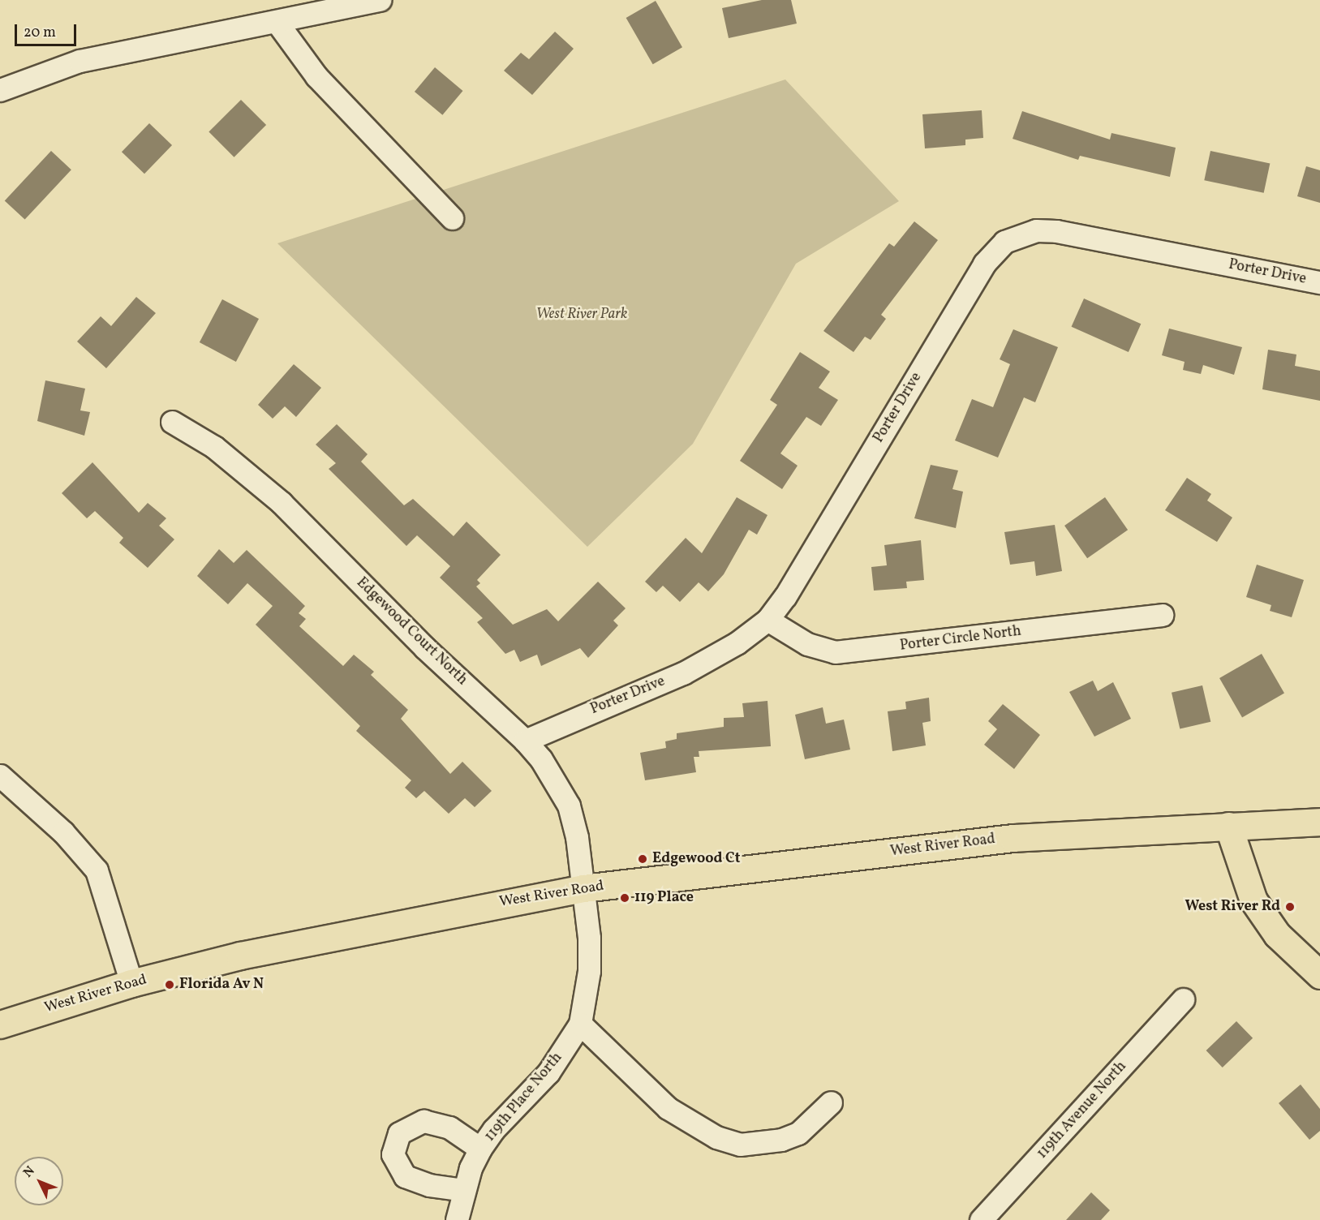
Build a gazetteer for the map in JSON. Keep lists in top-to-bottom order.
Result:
{
  "streets": {
    "main road": ["West River Road"],
    "street": [
      "Porter Drive",
      "Edgewood Court North",
      "Porter Circle North",
      "119th Place North",
      "119th Avenue North"
    ]
  },
  "crossings": [
    ["Porter Drive", "Edgewood Court North"],
    ["Porter Drive", "Porter Circle North"],
    ["Edgewood Court North", "West River Road"],
    ["Edgewood Court North", "119th Place North"],
    ["West River Road", "119th Place North"]
  ],
  "parks": ["West River Park"],
  "places": [
    "Edgewood Ct",
    "119 Place",
    "West River Rd",
    "Florida Av N"
  ],
  "scale_bar": "20 m",
  "north": "top left"
}
